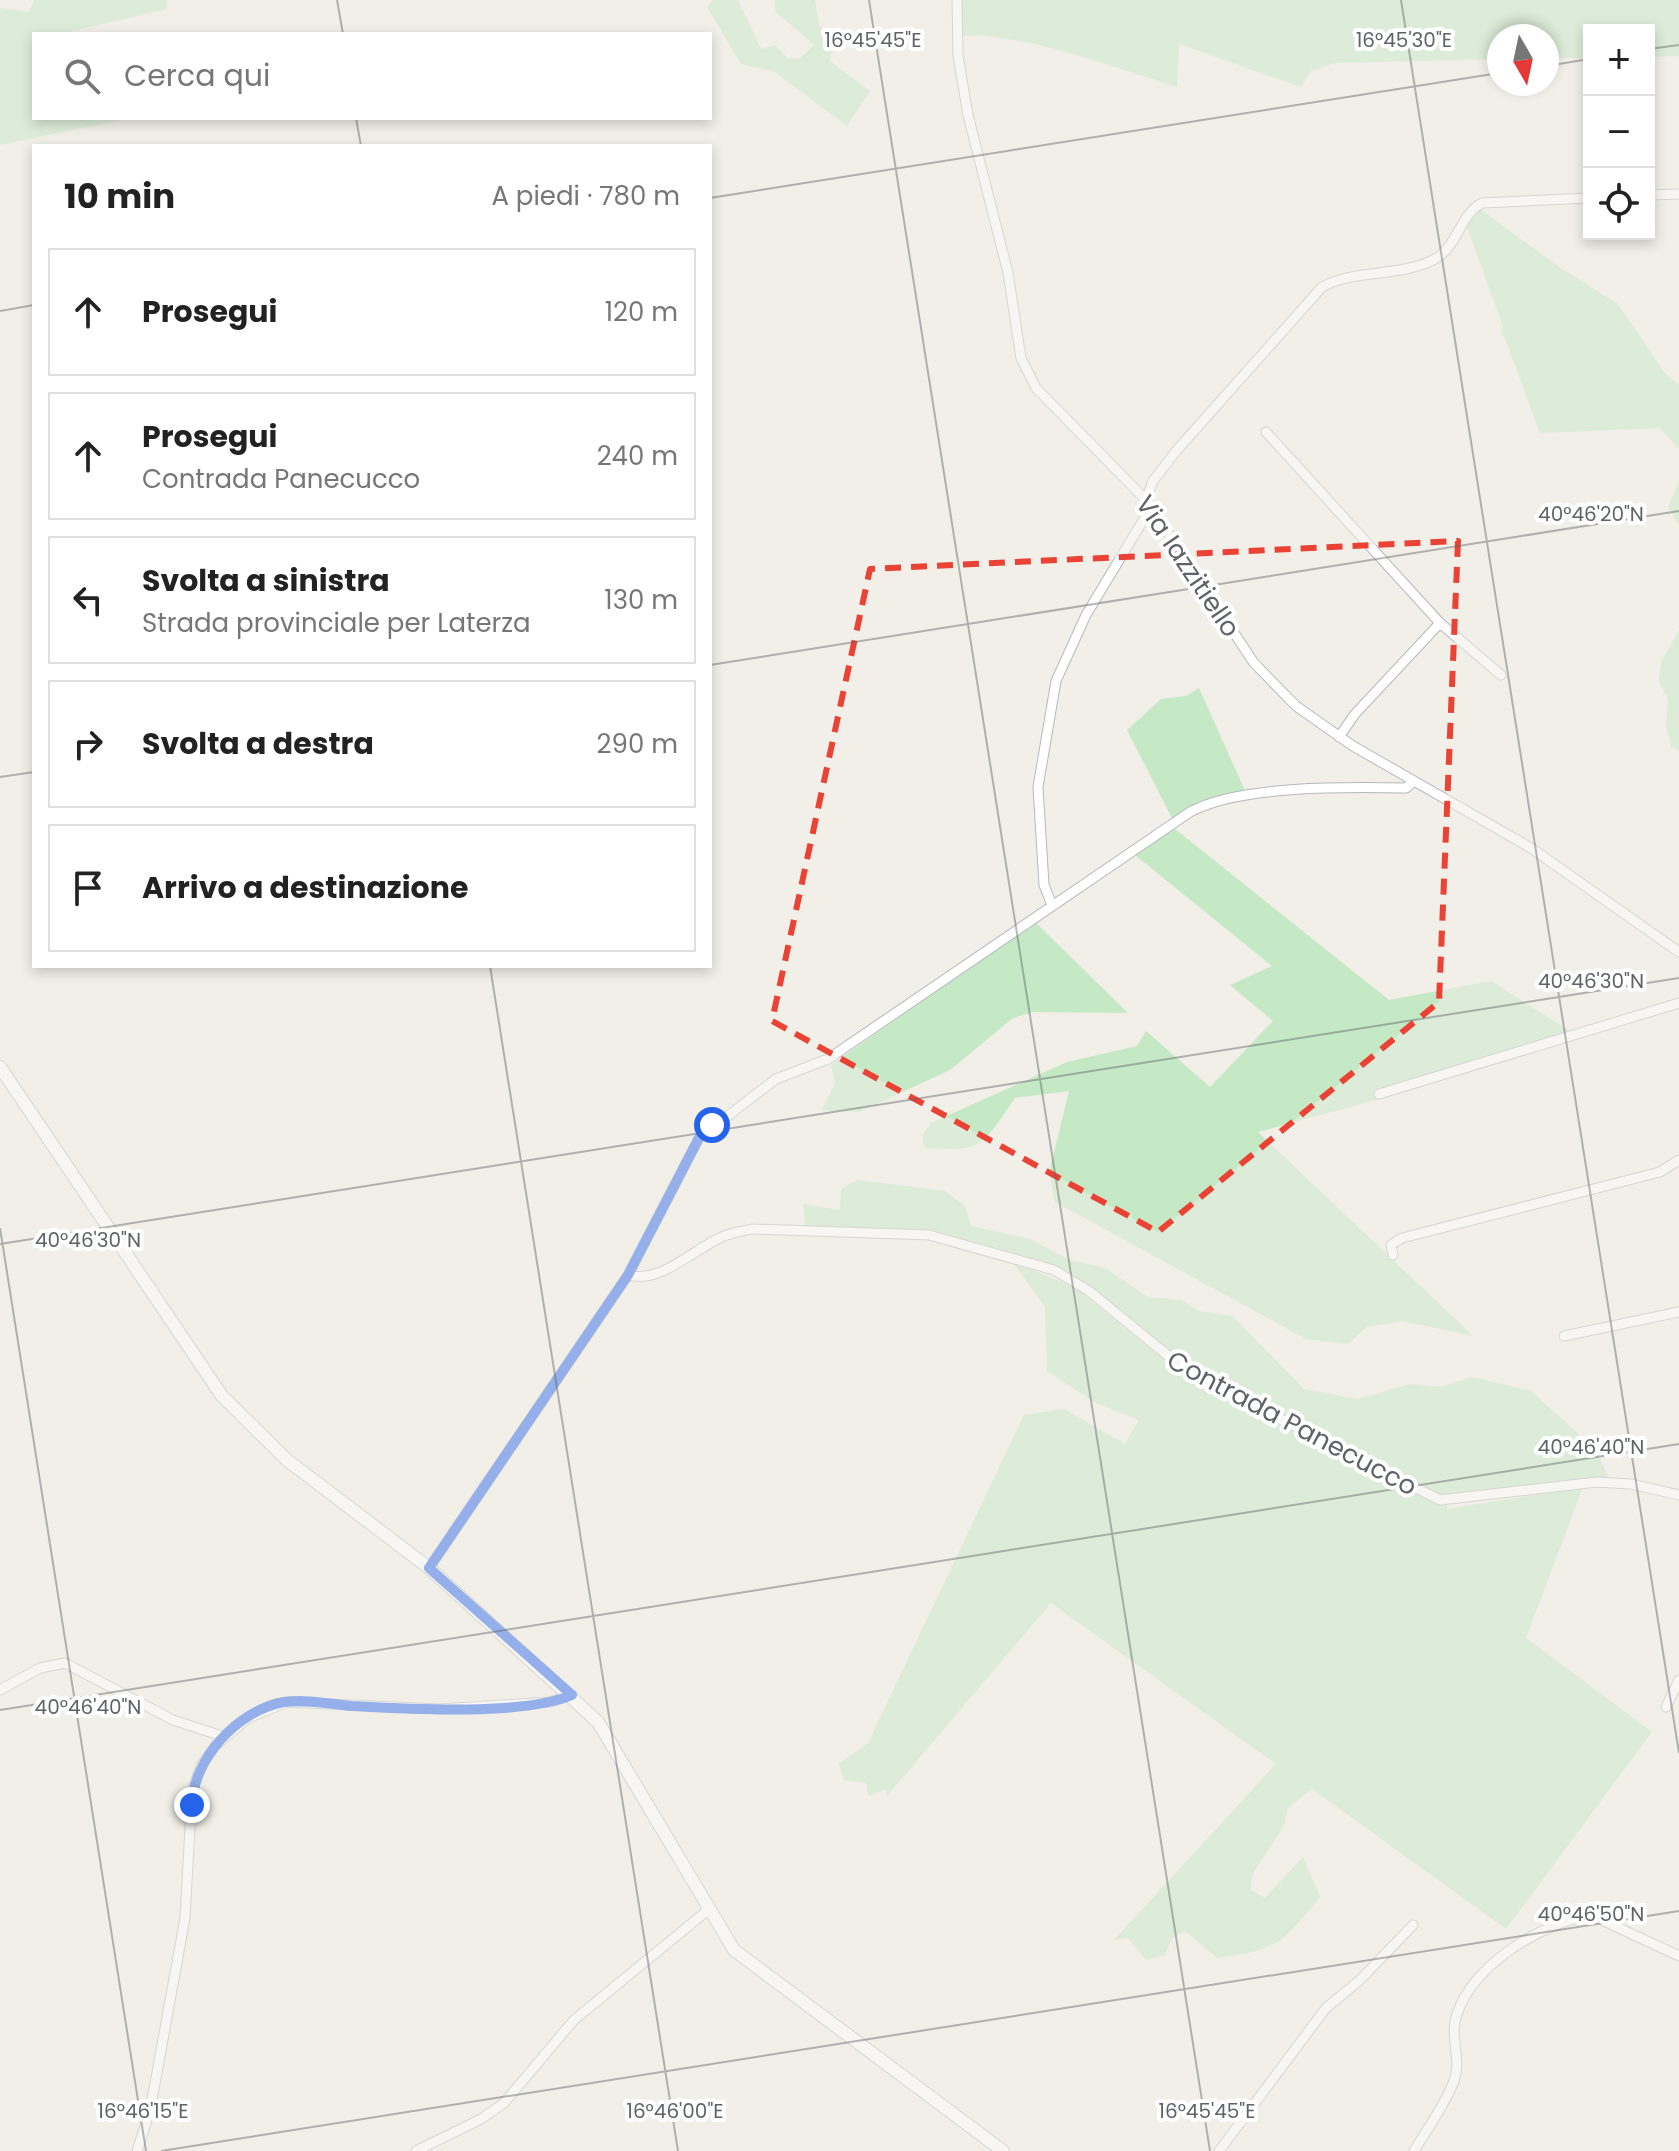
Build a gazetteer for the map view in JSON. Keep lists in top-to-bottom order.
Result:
{
  "streets": {
    "street": ["Via Iazzitiello", "Contrada Panecucco"]
  },
  "north": "bottom",
  "page": {
    "map_buttons": ["+", "−"],
    "search": "Cerca qui",
    "heading": ["10 min", "A piedi · 780 m"],
    "list": [
      ["Prosegui", "120 m"],
      ["Prosegui", "Contrada Panecucco", "240 m"],
      ["Svolta a sinistra", "Strada provinciale per Laterza", "130 m"],
      ["Svolta a destra", "290 m"],
      "Arrivo a destinazione"
    ]
  },
  "coordinates": [
    "16°45'45\"E",
    "16°45'30\"E",
    "40°46'20\"N",
    "40°46'30\"N",
    "40°46'40\"N",
    "40°46'50\"N",
    "16°46'15\"E",
    "16°46'00\"E"
  ]
}
